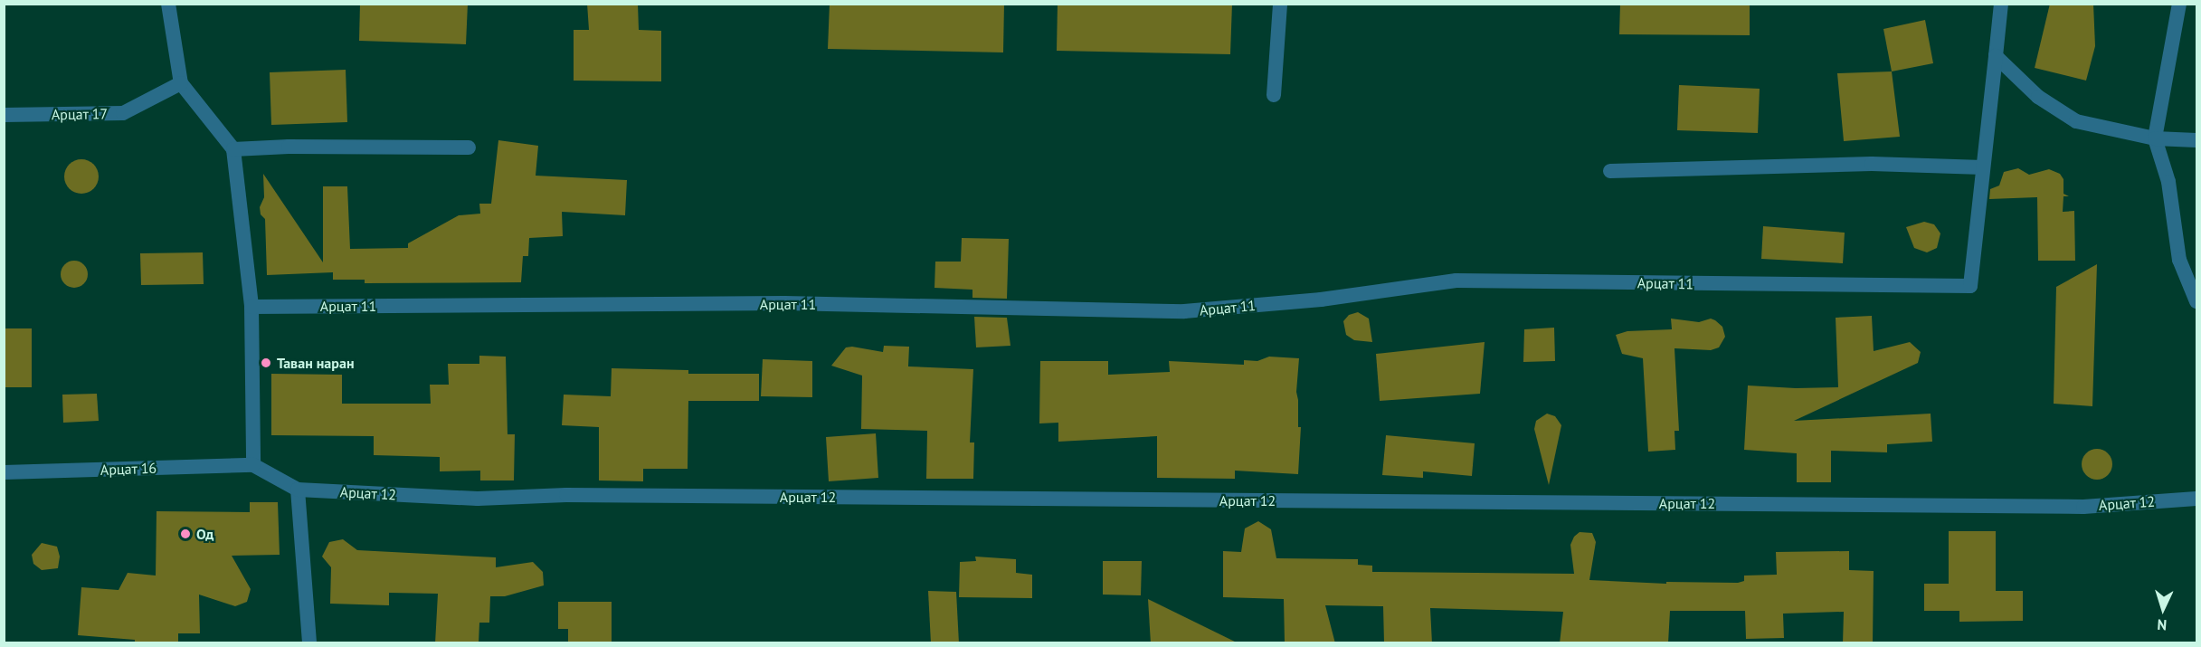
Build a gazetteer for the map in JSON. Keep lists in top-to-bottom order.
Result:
{
  "streets": {
    "street": [
      "Арцат 17",
      "Арцат 11",
      "Арцат 16",
      "Арцат 12"
    ]
  },
  "places": ["Таван наран", "Од"],
  "north": "bottom"
}
